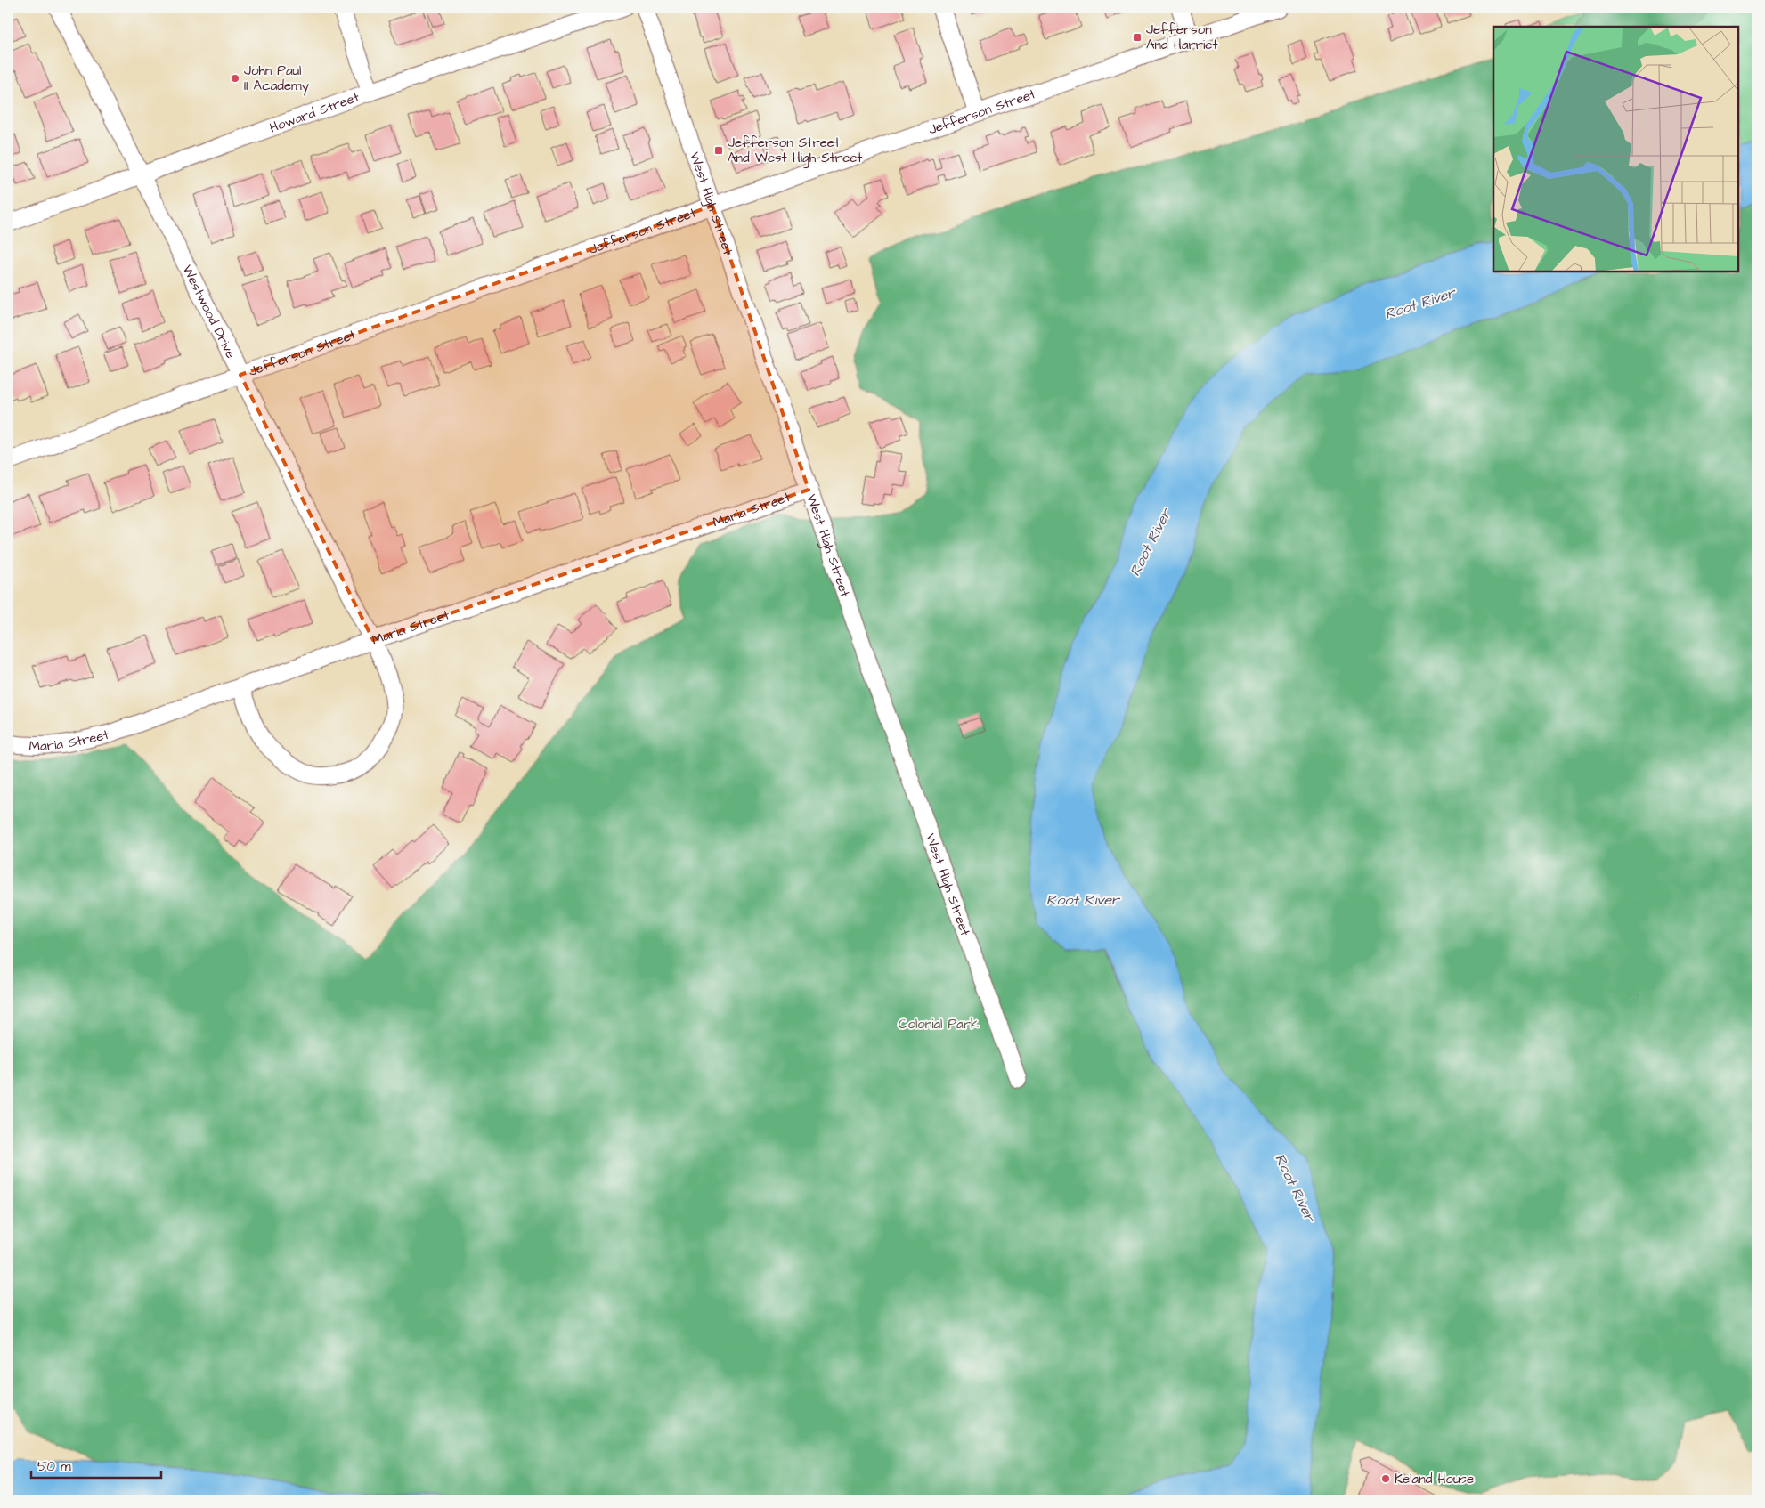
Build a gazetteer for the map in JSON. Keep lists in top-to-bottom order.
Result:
{
  "streets": {
    "street": [
      "Jefferson Street",
      "Howard Street",
      "West High Street",
      "Westwood Drive",
      "Maria Street"
    ]
  },
  "crossings": [
    ["Jefferson Street", "West High Street"],
    ["Jefferson Street", "Westwood Drive"],
    ["Howard Street", "Westwood Drive"],
    ["West High Street", "Maria Street"],
    ["Westwood Drive", "Maria Street"]
  ],
  "water": ["Root River"],
  "parks": ["Colonial Park"],
  "places": {
    "transit": ["Jefferson And Harriet", "Jefferson Street And West High Street"],
    "other": ["John Paul II Academy", "Keland House"]
  },
  "scale_bar": "50 m"
}
